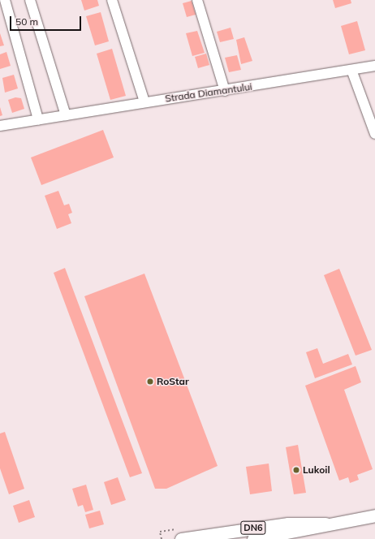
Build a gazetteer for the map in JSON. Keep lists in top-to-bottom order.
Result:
{
  "streets": {
    "main road": ["DN6"],
    "street": ["Strada Diamantului"]
  },
  "places": ["RoStar", "Lukoil"],
  "scale_bar": "50 m"
}
